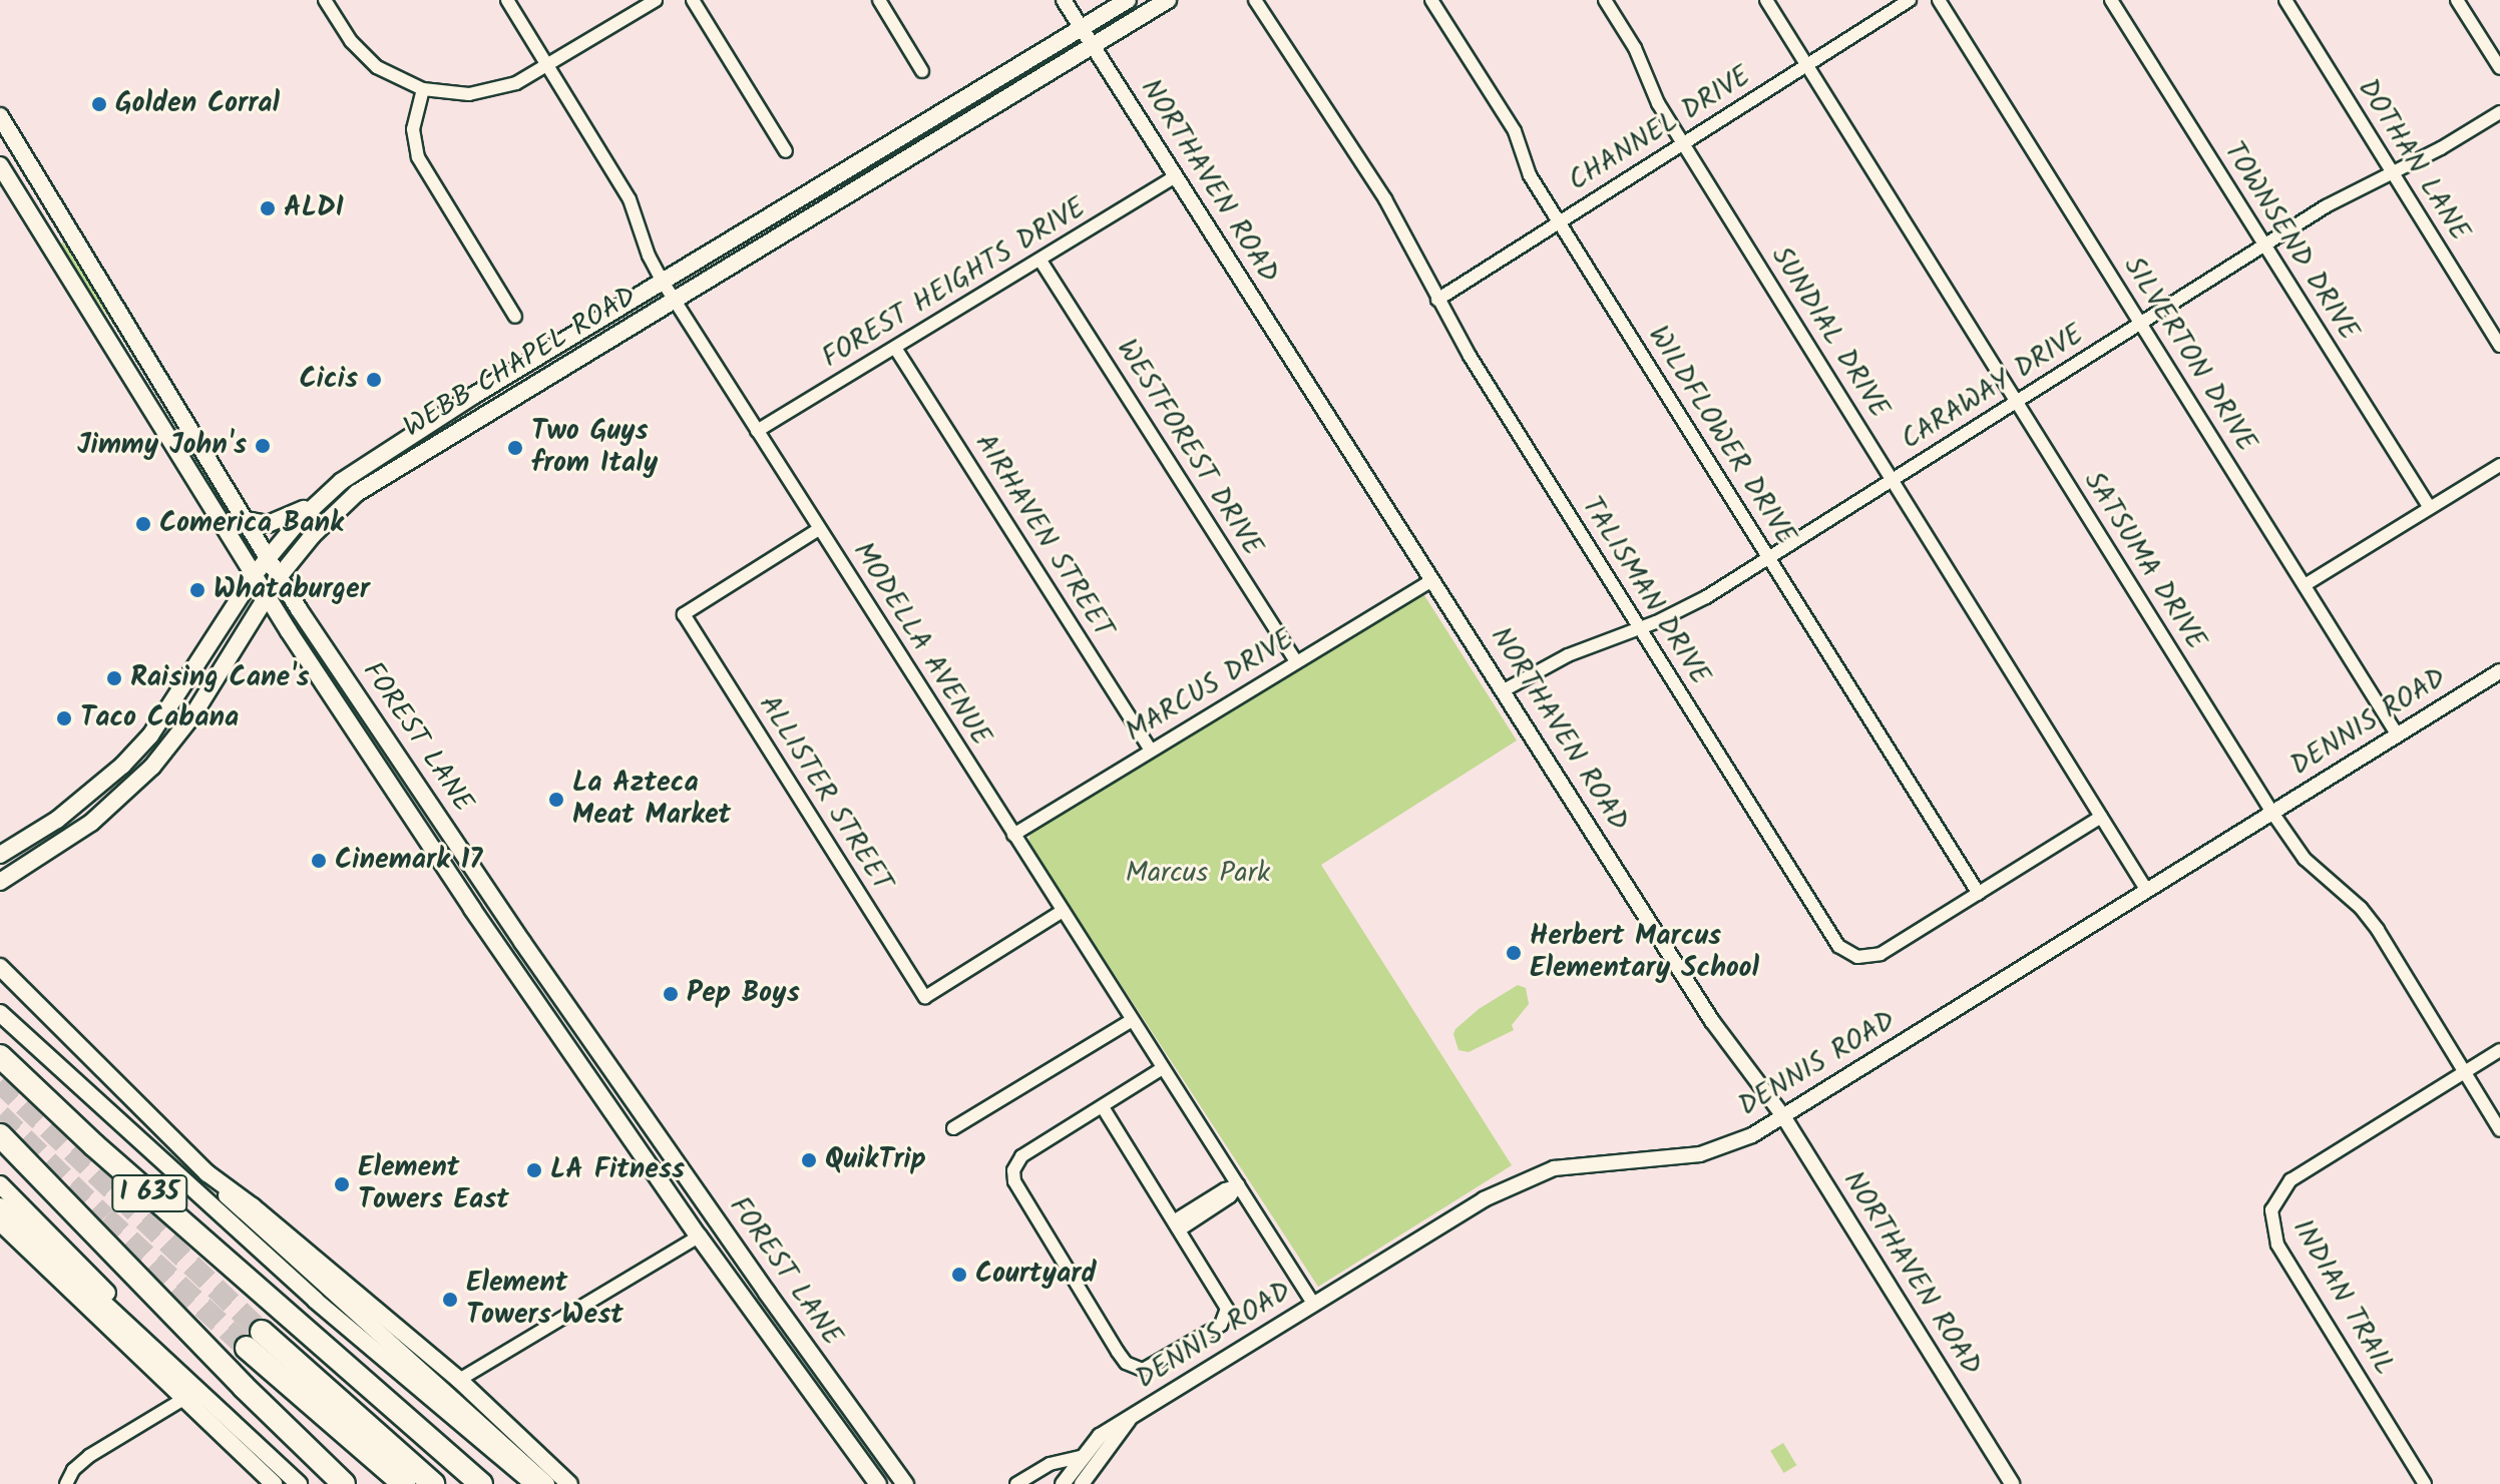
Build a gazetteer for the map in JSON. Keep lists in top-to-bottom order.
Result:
{
  "streets": {
    "highway": ["I 635"],
    "main road": ["WEBB CHAPEL ROAD", "FOREST LANE"],
    "street": [
      "CHANNEL DRIVE",
      "DOTHAN LANE",
      "NORTHAVEN ROAD",
      "TOWNSEND DRIVE",
      "FOREST HEIGHTS DRIVE",
      "SUNDIAL DRIVE",
      "SILVERTON DRIVE",
      "CARAWAY DRIVE",
      "WILDFLOWER DRIVE",
      "WESTFOREST DRIVE",
      "AIRHAVEN STREET",
      "SATSUMA DRIVE",
      "TALISMAN DRIVE",
      "MODELLA AVENUE",
      "MARCUS DRIVE",
      "DENNIS ROAD",
      "ALLISTER STREET",
      "INDIAN TRAIL"
    ]
  },
  "crossings": [
    ["CHANNEL DRIVE", "SUNDIAL DRIVE"],
    ["CHANNEL DRIVE", "WILDFLOWER DRIVE"],
    ["CHANNEL DRIVE", "SATSUMA DRIVE"],
    ["CHANNEL DRIVE", "TALISMAN DRIVE"],
    ["DOTHAN LANE", "CARAWAY DRIVE"],
    ["NORTHAVEN ROAD", "FOREST HEIGHTS DRIVE"],
    ["NORTHAVEN ROAD", "WEBB CHAPEL ROAD"],
    ["NORTHAVEN ROAD", "CARAWAY DRIVE"],
    ["NORTHAVEN ROAD", "MARCUS DRIVE"],
    ["NORTHAVEN ROAD", "DENNIS ROAD"],
    ["TOWNSEND DRIVE", "CARAWAY DRIVE"],
    ["FOREST HEIGHTS DRIVE", "WESTFOREST DRIVE"],
    ["FOREST HEIGHTS DRIVE", "AIRHAVEN STREET"],
    ["FOREST HEIGHTS DRIVE", "MODELLA AVENUE"],
    ["SUNDIAL DRIVE", "CARAWAY DRIVE"],
    ["SUNDIAL DRIVE", "TALISMAN DRIVE"],
    ["SUNDIAL DRIVE", "DENNIS ROAD"],
    ["SILVERTON DRIVE", "CARAWAY DRIVE"],
    ["SILVERTON DRIVE", "DENNIS ROAD"],
    ["WEBB CHAPEL ROAD", "MODELLA AVENUE"],
    ["WEBB CHAPEL ROAD", "FOREST LANE"],
    ["CARAWAY DRIVE", "WILDFLOWER DRIVE"],
    ["CARAWAY DRIVE", "SATSUMA DRIVE"],
    ["CARAWAY DRIVE", "TALISMAN DRIVE"],
    ["WILDFLOWER DRIVE", "TALISMAN DRIVE"],
    ["WESTFOREST DRIVE", "MARCUS DRIVE"],
    ["AIRHAVEN STREET", "MARCUS DRIVE"],
    ["SATSUMA DRIVE", "DENNIS ROAD"],
    ["SATSUMA DRIVE", "INDIAN TRAIL"],
    ["MODELLA AVENUE", "MARCUS DRIVE"],
    ["MODELLA AVENUE", "DENNIS ROAD"],
    ["MODELLA AVENUE", "ALLISTER STREET"]
  ],
  "parks": ["Marcus Park"],
  "places": [
    "Golden Corral",
    "ALDI",
    "Cicis",
    "Jimmy John's",
    "Two Guys from Italy",
    "Comerica Bank",
    "Whataburger",
    "Raising Cane's",
    "Taco Cabana",
    "La Azteca Meat Market",
    "Cinemark 17",
    "Herbert Marcus Elementary School",
    "Pep Boys",
    "QuikTrip",
    "LA Fitness",
    "Element Towers East",
    "Courtyard",
    "Element Towers West"
  ]
}
